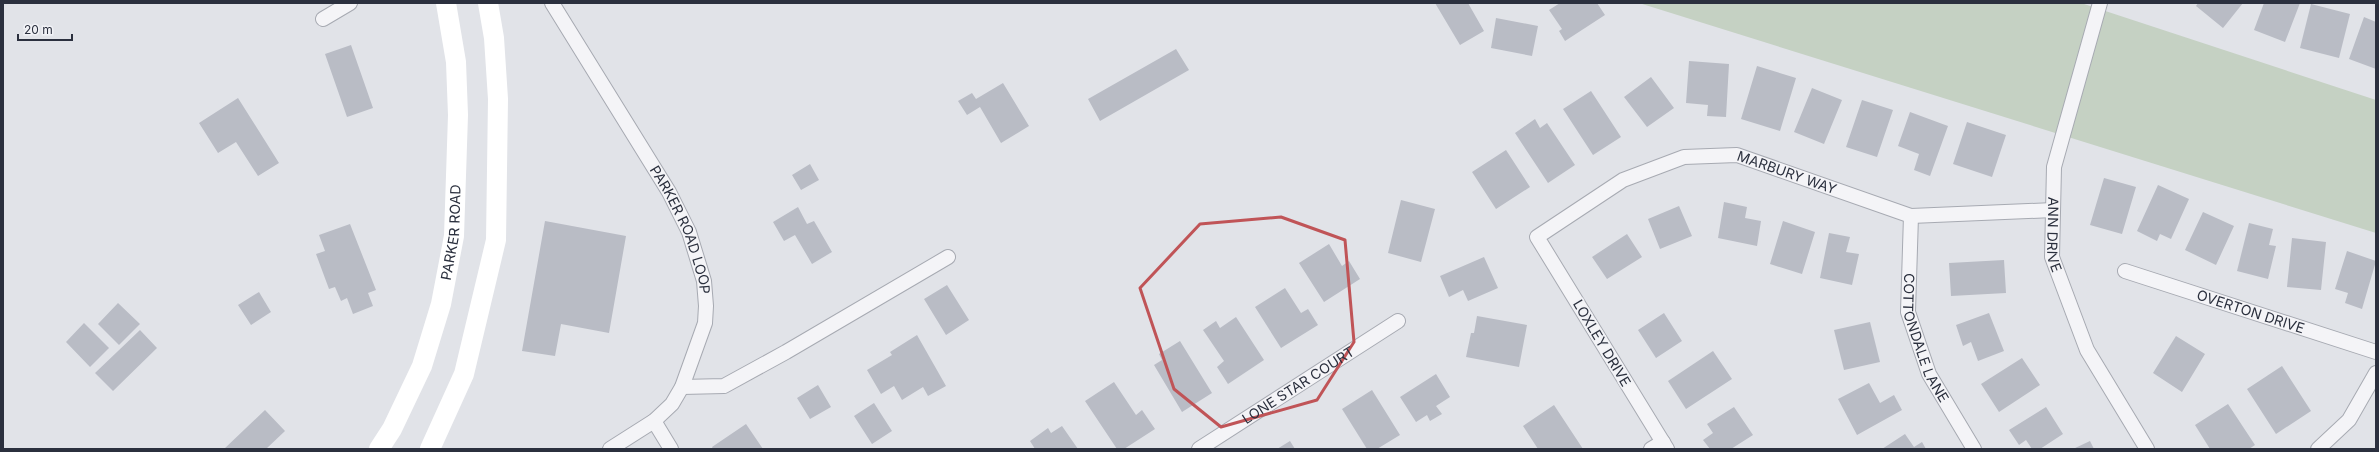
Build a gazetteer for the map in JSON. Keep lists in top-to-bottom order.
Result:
{
  "streets": {
    "main road": ["PARKER ROAD"],
    "street": [
      "MARBURY WAY",
      "PARKER ROAD LOOP",
      "ANN DRIVE",
      "OVERTON DRIVE",
      "COTTONDALE LANE",
      "LOXLEY DRIVE",
      "LONE STAR COURT"
    ]
  },
  "crossings": [
    ["MARBURY WAY", "ANN DRIVE"],
    ["MARBURY WAY", "COTTONDALE LANE"],
    ["MARBURY WAY", "LOXLEY DRIVE"]
  ],
  "scale_bar": "20 m"
}
